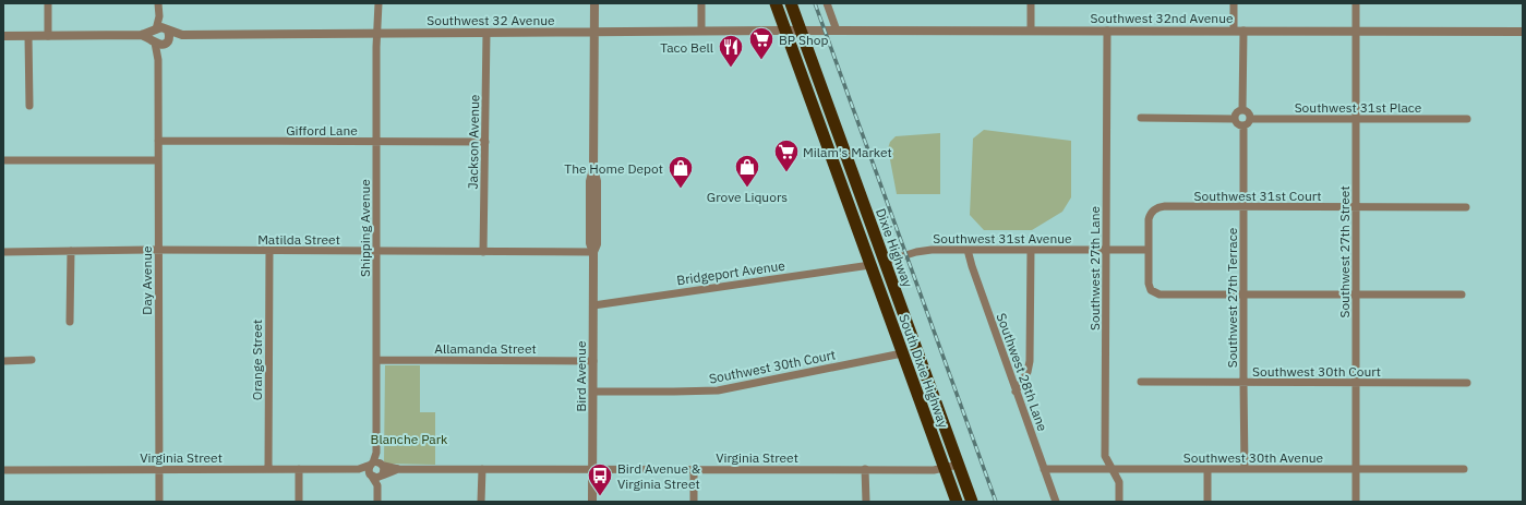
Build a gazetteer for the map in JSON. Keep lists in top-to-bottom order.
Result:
{
  "streets": {
    "highway": ["Dixie Highway", "South Dixie Highway"],
    "street": [
      "Southwest 32nd Avenue",
      "Southwest 32 Avenue",
      "Southwest 31st Place",
      "Gifford Lane",
      "Jackson Avenue",
      "Southwest 31st Court",
      "Shipping Avenue",
      "Southwest 31st Avenue",
      "Matilda Street",
      "Southwest 27th Street",
      "Southwest 27th Lane",
      "Bridgeport Avenue",
      "Day Avenue",
      "Southwest 27th Terrace",
      "Allamanda Street",
      "Orange Street",
      "Southwest 30th Court",
      "Southwest 28th Lane",
      "Bird Avenue",
      "Virginia Street",
      "Southwest 30th Avenue"
    ]
  },
  "crossings": [
    ["Southwest 32nd Avenue", "Southwest 32 Avenue"],
    ["Southwest 32nd Avenue", "Dixie Highway"],
    ["Southwest 32nd Avenue", "Southwest 27th Street"],
    ["Southwest 32nd Avenue", "Southwest 27th Lane"],
    ["Southwest 32 Avenue", "Jackson Avenue"],
    ["Southwest 32 Avenue", "Shipping Avenue"],
    ["Southwest 32 Avenue", "Dixie Highway"],
    ["Southwest 32 Avenue", "Day Avenue"],
    ["Southwest 32 Avenue", "South Dixie Highway"],
    ["Southwest 32 Avenue", "Bird Avenue"],
    ["Southwest 31st Place", "Southwest 27th Street"],
    ["Southwest 31st Place", "Southwest 27th Terrace"],
    ["Gifford Lane", "Jackson Avenue"],
    ["Gifford Lane", "Shipping Avenue"],
    ["Gifford Lane", "Day Avenue"],
    ["Jackson Avenue", "Matilda Street"],
    ["Southwest 31st Court", "Southwest 31st Avenue"],
    ["Southwest 31st Court", "Southwest 27th Street"],
    ["Southwest 31st Court", "Southwest 27th Terrace"],
    ["Shipping Avenue", "Matilda Street"],
    ["Shipping Avenue", "Allamanda Street"],
    ["Shipping Avenue", "Virginia Street"],
    ["Southwest 31st Avenue", "Dixie Highway"],
    ["Southwest 31st Avenue", "Southwest 27th Lane"],
    ["Southwest 31st Avenue", "Southwest 28th Lane"],
    ["Matilda Street", "Day Avenue"],
    ["Matilda Street", "Orange Street"],
    ["Matilda Street", "Bird Avenue"],
    ["Dixie Highway", "Virginia Street"],
    ["Southwest 27th Street", "Southwest 30th Court"],
    ["Southwest 27th Street", "Southwest 30th Avenue"],
    ["Southwest 27th Lane", "Southwest 30th Avenue"],
    ["Bridgeport Avenue", "South Dixie Highway"],
    ["Bridgeport Avenue", "Bird Avenue"],
    ["Day Avenue", "Virginia Street"],
    ["Southwest 27th Terrace", "Southwest 30th Court"],
    ["Southwest 27th Terrace", "Southwest 30th Avenue"],
    ["Allamanda Street", "Bird Avenue"],
    ["Orange Street", "Virginia Street"],
    ["Southwest 30th Court", "South Dixie Highway"],
    ["Southwest 30th Court", "Bird Avenue"],
    ["South Dixie Highway", "Virginia Street"],
    ["Southwest 28th Lane", "Southwest 30th Avenue"],
    ["Bird Avenue", "Virginia Street"]
  ],
  "parks": ["Blanche Park"],
  "places": {
    "supermarket": ["BP Shop", "Milam's Market"],
    "restaurant": ["Taco Bell"],
    "shop": ["Grove Liquors", "The Home Depot"],
    "bus stop": ["Bird Avenue & Virginia Street"]
  }
}
